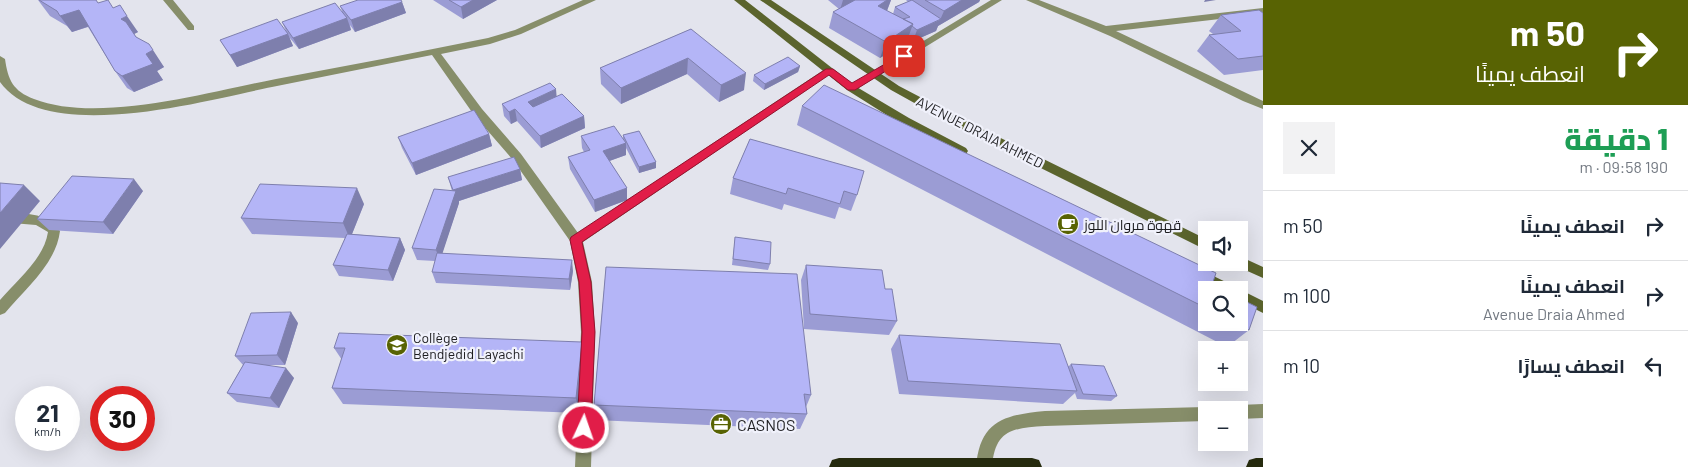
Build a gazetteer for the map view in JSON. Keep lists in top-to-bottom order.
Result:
{
  "streets": {
    "street": ["AVENUE DRAIA AHMED"]
  },
  "places": {
    "cafe": ["قهوة مروان اللوز"],
    "school or university": ["Collège Bendjedid Layachi"],
    "office": ["CASNOS"]
  },
  "page": {
    "turn": ["50 m", "انعطف يمينًا"],
    "heading": ["1 دقيقة", "190 m · 09:58"],
    "list": [
      {
        "name": "انعطف يمينًا",
        "value": "50 m"
      },
      {
        "name": "انعطف يمينًا",
        "note": "Avenue Draia Ahmed",
        "value": "100 m"
      },
      {
        "name": "انعطف يسارًا",
        "value": "10 m"
      }
    ],
    "map_buttons": ["+", "−"],
    "speed": "21 km/h",
    "limit": "30"
  }
}
